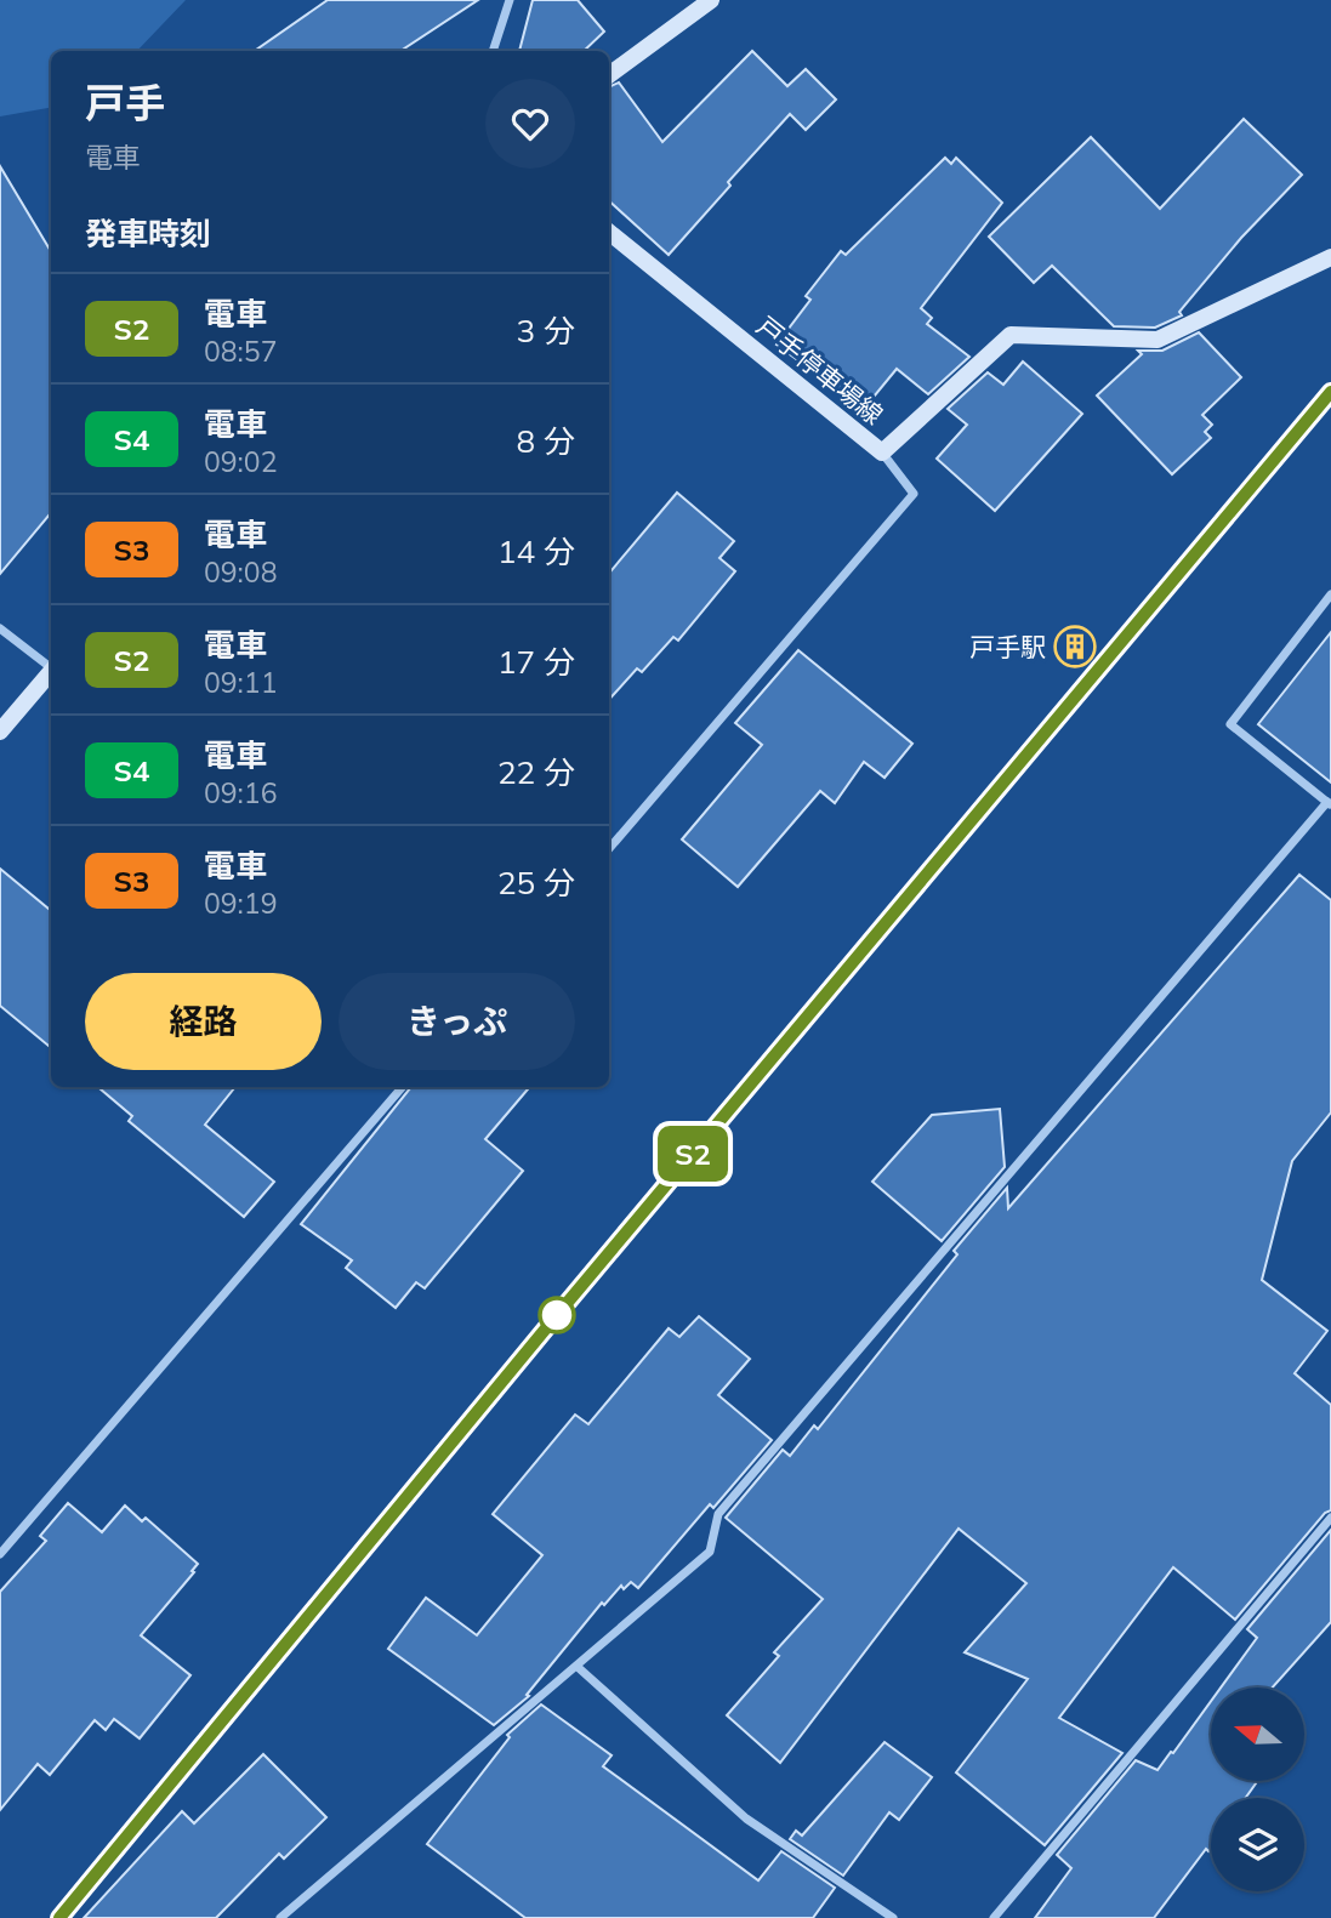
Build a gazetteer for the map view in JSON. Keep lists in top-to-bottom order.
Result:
{
  "streets": {
    "main road": ["戸手停車場線"]
  },
  "places": {
    "building": ["戸手駅"]
  },
  "north": "left",
  "page": {
    "on_map": "S2",
    "heading": [
      ["戸手", "電車"],
      "発車時刻"
    ],
    "list": [
      {
        "mark": "S2",
        "name": "電車",
        "note": "08:57",
        "value": "3 分"
      },
      {
        "mark": "S4",
        "name": "電車",
        "note": "09:02",
        "value": "8 分"
      },
      {
        "mark": "S3",
        "name": "電車",
        "note": "09:08",
        "value": "14 分"
      },
      {
        "mark": "S2",
        "name": "電車",
        "note": "09:11",
        "value": "17 分"
      },
      {
        "mark": "S4",
        "name": "電車",
        "note": "09:16",
        "value": "22 分"
      },
      {
        "mark": "S3",
        "name": "電車",
        "note": "09:19",
        "value": "25 分"
      }
    ],
    "buttons": ["経路", "きっぷ"]
  }
}
